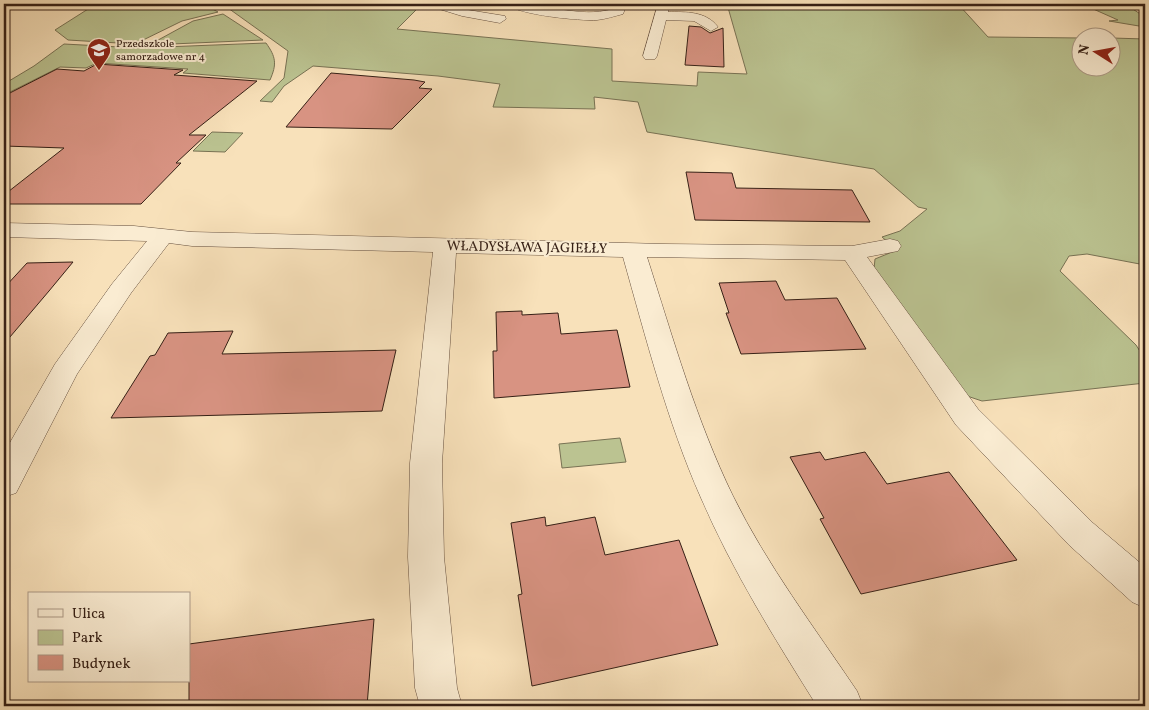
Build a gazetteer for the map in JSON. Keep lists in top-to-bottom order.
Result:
{
  "streets": {
    "street": ["WŁADYSŁAWA JAGIEŁŁY"]
  },
  "places": {
    "school or university": ["Przedszkole samorzadowe nr 4"]
  },
  "legend": ["Ulica", "Park", "Budynek"],
  "north": "left"
}
